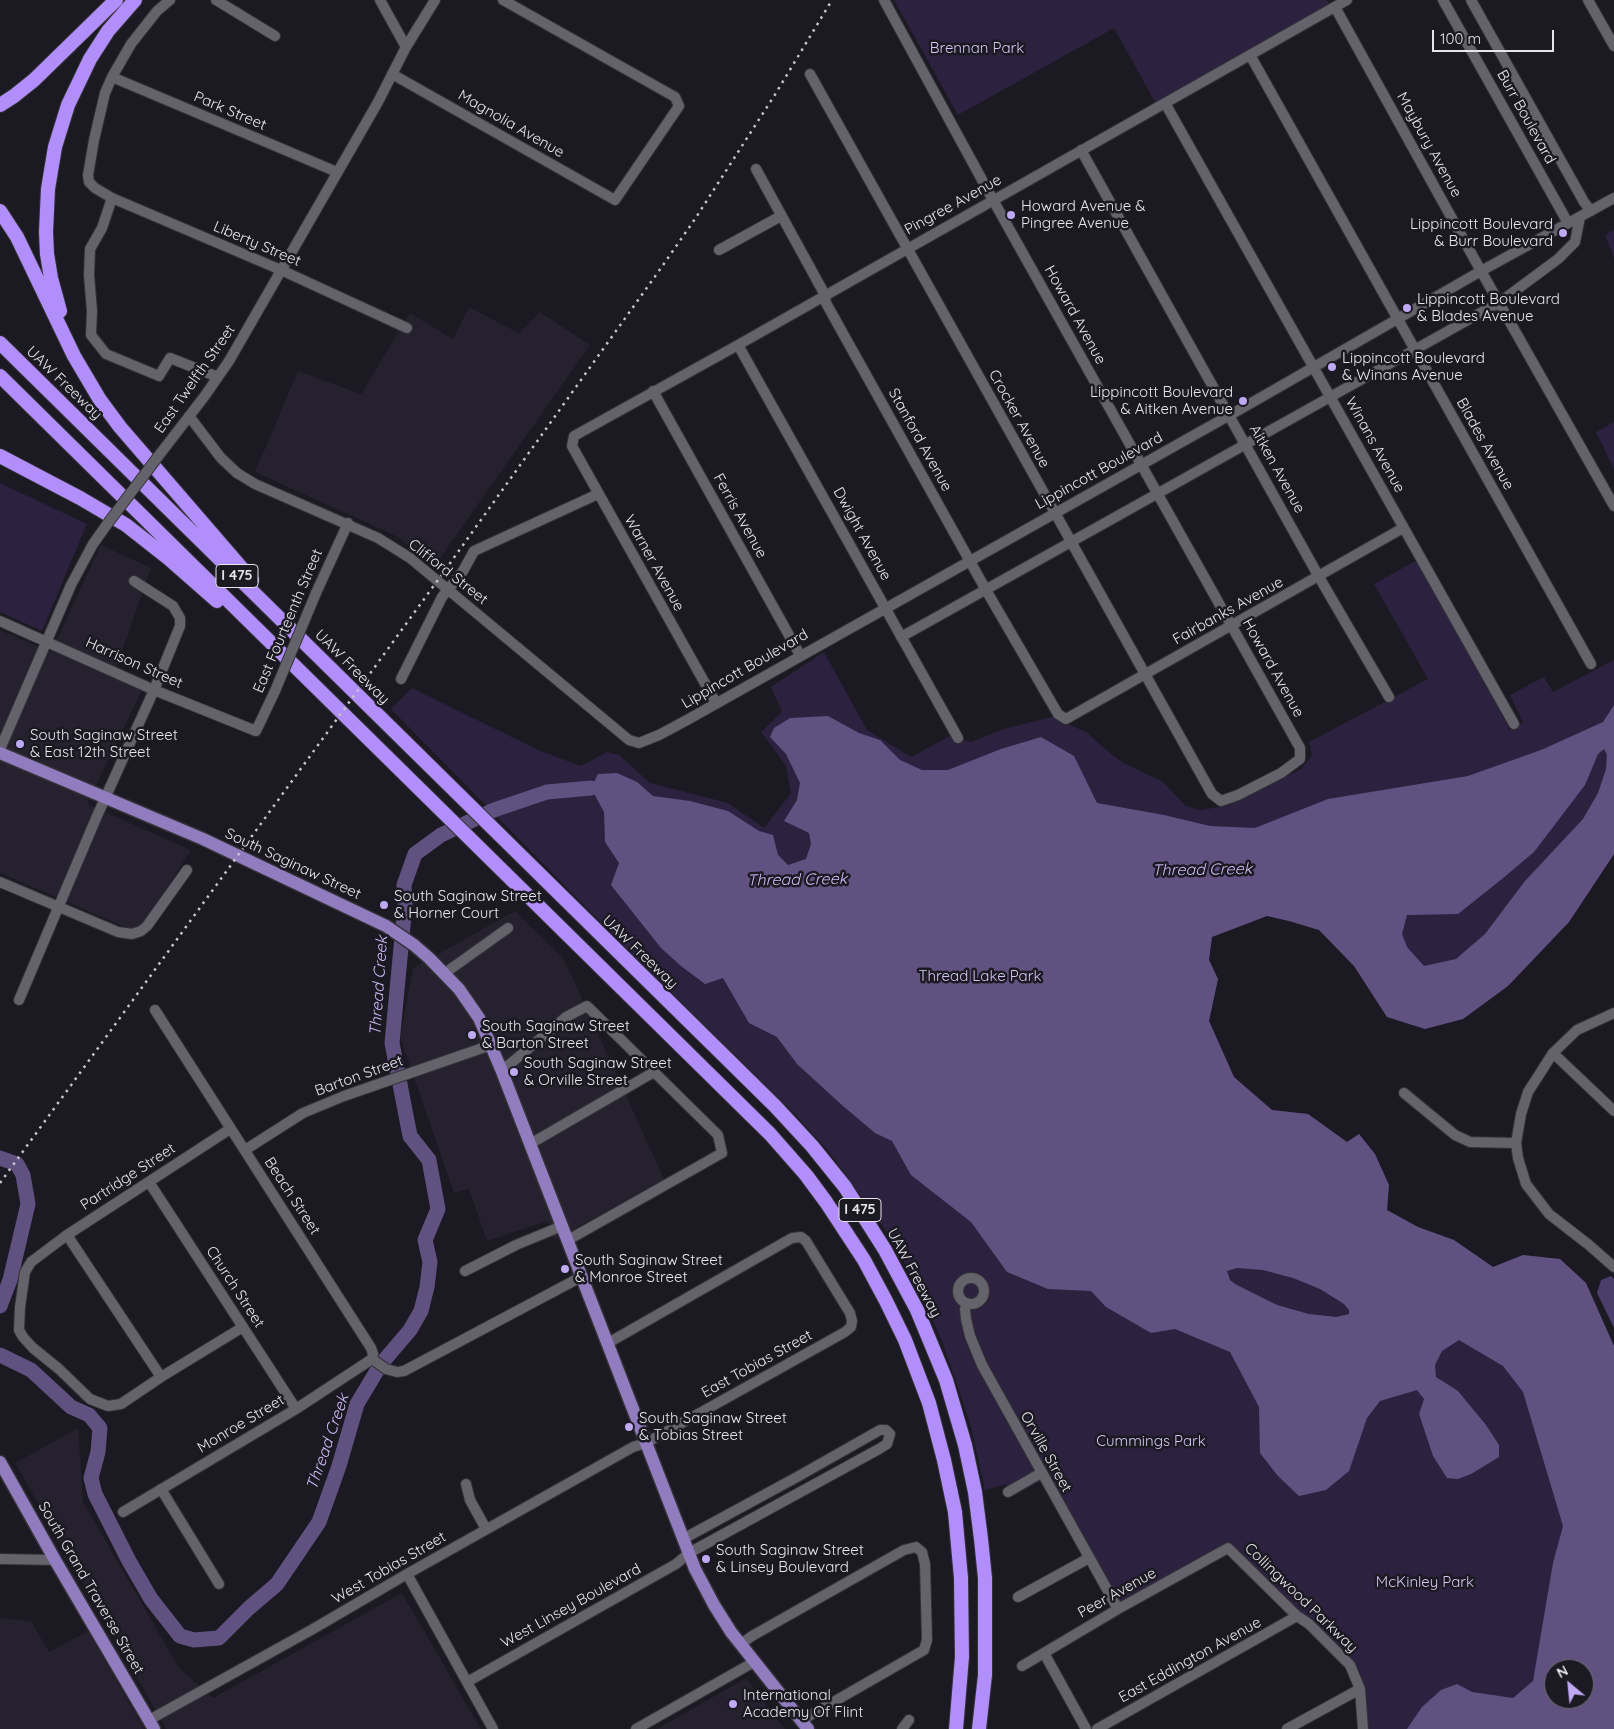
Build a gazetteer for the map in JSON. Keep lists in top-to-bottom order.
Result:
{
  "streets": {
    "highway": ["UAW Freeway", "I 475"],
    "main road": ["South Saginaw Street", "South Grand Traverse Street"],
    "street": [
      "Park Street",
      "Burr Boulevard",
      "Magnolia Avenue",
      "Maybury Avenue",
      "Pingree Avenue",
      "Liberty Street",
      "Howard Avenue",
      "East Twelfth Street",
      "Crocker Avenue",
      "Stanford Avenue",
      "Blades Avenue",
      "Winans Avenue",
      "Aitken Avenue",
      "Lippincott Boulevard",
      "Ferris Avenue",
      "Dwight Avenue",
      "Warner Avenue",
      "Clifford Street",
      "Fairbanks Avenue",
      "East Fourteenth Street",
      "Harrison Street",
      "Barton Street",
      "Partridge Street",
      "Beach Street",
      "Church Street",
      "East Tobias Street",
      "Monroe Street",
      "Orville Street",
      "West Tobias Street",
      "Peer Avenue",
      "Collingwood Parkway",
      "West Linsey Boulevard",
      "East Eddington Avenue"
    ]
  },
  "crossings": [
    ["Park Street", "Liberty Street"],
    ["Park Street", "East Twelfth Street"],
    ["Burr Boulevard", "Lippincott Boulevard"],
    ["Magnolia Avenue", "East Twelfth Street"],
    ["Maybury Avenue", "Pingree Avenue"],
    ["Maybury Avenue", "Lippincott Boulevard"],
    ["Pingree Avenue", "Howard Avenue"],
    ["Pingree Avenue", "Crocker Avenue"],
    ["Pingree Avenue", "Stanford Avenue"],
    ["Pingree Avenue", "Blades Avenue"],
    ["Pingree Avenue", "Winans Avenue"],
    ["Pingree Avenue", "Aitken Avenue"],
    ["Pingree Avenue", "Ferris Avenue"],
    ["Pingree Avenue", "Dwight Avenue"],
    ["Pingree Avenue", "Warner Avenue"],
    ["Liberty Street", "East Twelfth Street"],
    ["Howard Avenue", "Crocker Avenue"],
    ["Howard Avenue", "Lippincott Boulevard"],
    ["Howard Avenue", "Fairbanks Avenue"],
    ["East Twelfth Street", "Clifford Street"],
    ["East Twelfth Street", "Harrison Street"],
    ["Crocker Avenue", "Lippincott Boulevard"],
    ["Crocker Avenue", "Fairbanks Avenue"],
    ["Stanford Avenue", "Lippincott Boulevard"],
    ["Stanford Avenue", "Fairbanks Avenue"],
    ["Blades Avenue", "Lippincott Boulevard"],
    ["Winans Avenue", "Lippincott Boulevard"],
    ["Winans Avenue", "Fairbanks Avenue"],
    ["Aitken Avenue", "Lippincott Boulevard"],
    ["Aitken Avenue", "Fairbanks Avenue"],
    ["Lippincott Boulevard", "Ferris Avenue"],
    ["Lippincott Boulevard", "Dwight Avenue"],
    ["Lippincott Boulevard", "Warner Avenue"],
    ["Lippincott Boulevard", "Clifford Street"],
    ["Clifford Street", "East Fourteenth Street"],
    ["East Fourteenth Street", "Harrison Street"],
    ["South Saginaw Street", "Barton Street"],
    ["South Saginaw Street", "East Tobias Street"],
    ["South Saginaw Street", "West Tobias Street"],
    ["South Saginaw Street", "West Linsey Boulevard"],
    ["Barton Street", "Beach Street"],
    ["Partridge Street", "Beach Street"],
    ["Partridge Street", "Church Street"],
    ["Beach Street", "Monroe Street"],
    ["Church Street", "Monroe Street"],
    ["East Tobias Street", "West Tobias Street"],
    ["Orville Street", "Peer Avenue"],
    ["West Tobias Street", "South Grand Traverse Street"],
    ["Peer Avenue", "Collingwood Parkway"],
    ["Collingwood Parkway", "East Eddington Avenue"]
  ],
  "water": ["Thread Creek"],
  "parks": [
    "Brennan Park",
    "Thread Lake Park",
    "Cummings Park",
    "McKinley Park"
  ],
  "places": [
    "Howard Avenue & Pingree Avenue",
    "Lippincott Boulevard & Burr Boulevard",
    "Lippincott Boulevard & Blades Avenue",
    "Lippincott Boulevard & Winans Avenue",
    "Lippincott Boulevard & Aitken Avenue",
    "South Saginaw Street & East 12th Street",
    "South Saginaw Street & Horner Court",
    "South Saginaw Street & Barton Street",
    "South Saginaw Street & Orville Street",
    "South Saginaw Street & Monroe Street",
    "South Saginaw Street & Tobias Street",
    "South Saginaw Street & Linsey Boulevard",
    "International Academy Of Flint"
  ],
  "scale_bar": "100 m",
  "north": "top left"
}
